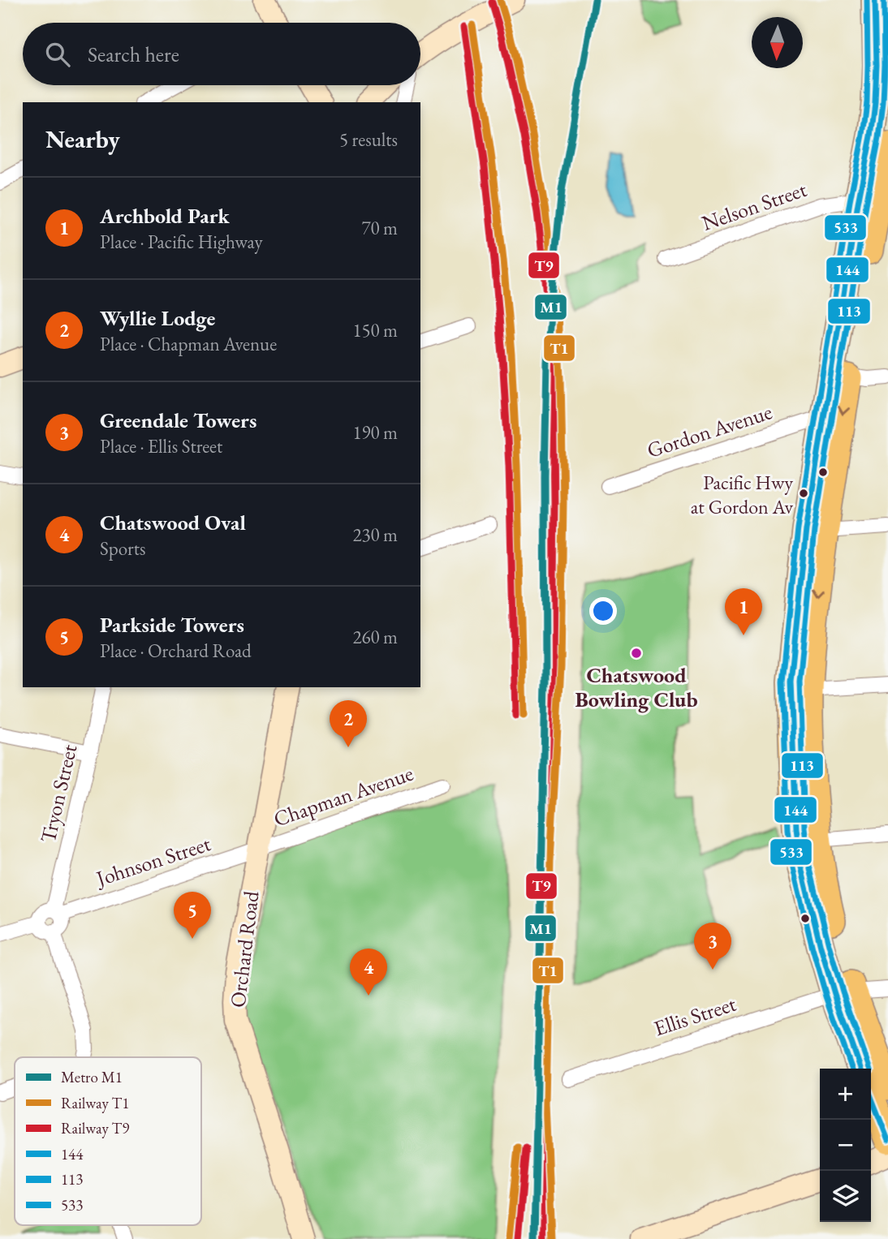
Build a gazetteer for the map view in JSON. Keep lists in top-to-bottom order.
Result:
{
  "streets": {
    "street": [
      "Nelson Street",
      "Gordon Avenue",
      "Tryon Street",
      "Chapman Avenue",
      "Johnson Street",
      "Orchard Road",
      "Ellis Street"
    ]
  },
  "crossings": [
    ["Tryon Street", "Johnson Street"],
    ["Chapman Avenue", "Johnson Street"],
    ["Chapman Avenue", "Orchard Road"],
    ["Johnson Street", "Orchard Road"]
  ],
  "places": ["Pacific Hwy at Gordon Av", "Chatswood Bowling Club"],
  "lines": [
    "metro line M1",
    "rail line T1",
    "transit line 144",
    "transit line 113",
    "transit line 533",
    "rail line T9"
  ],
  "legend": [
    "Metro M1",
    "Railway T1",
    "Railway T9",
    "144",
    "113",
    "533"
  ],
  "north": "bottom",
  "page": {
    "search": "Search here",
    "heading": ["Nearby", "5 results"],
    "list": [
      {
        "mark": "1",
        "name": "Archbold Park",
        "note": "Place · Pacific Highway",
        "value": "70 m"
      },
      {
        "mark": "2",
        "name": "Wyllie Lodge",
        "note": "Place · Chapman Avenue",
        "value": "150 m"
      },
      {
        "mark": "3",
        "name": "Greendale Towers",
        "note": "Place · Ellis Street",
        "value": "190 m"
      },
      {
        "mark": "4",
        "name": "Chatswood Oval",
        "note": "Sports",
        "value": "230 m"
      },
      {
        "mark": "5",
        "name": "Parkside Towers",
        "note": "Place · Orchard Road",
        "value": "260 m"
      }
    ],
    "pins": [
      "1",
      "2",
      "5",
      "3",
      "4"
    ],
    "map_buttons": ["+", "−"]
  }
}
